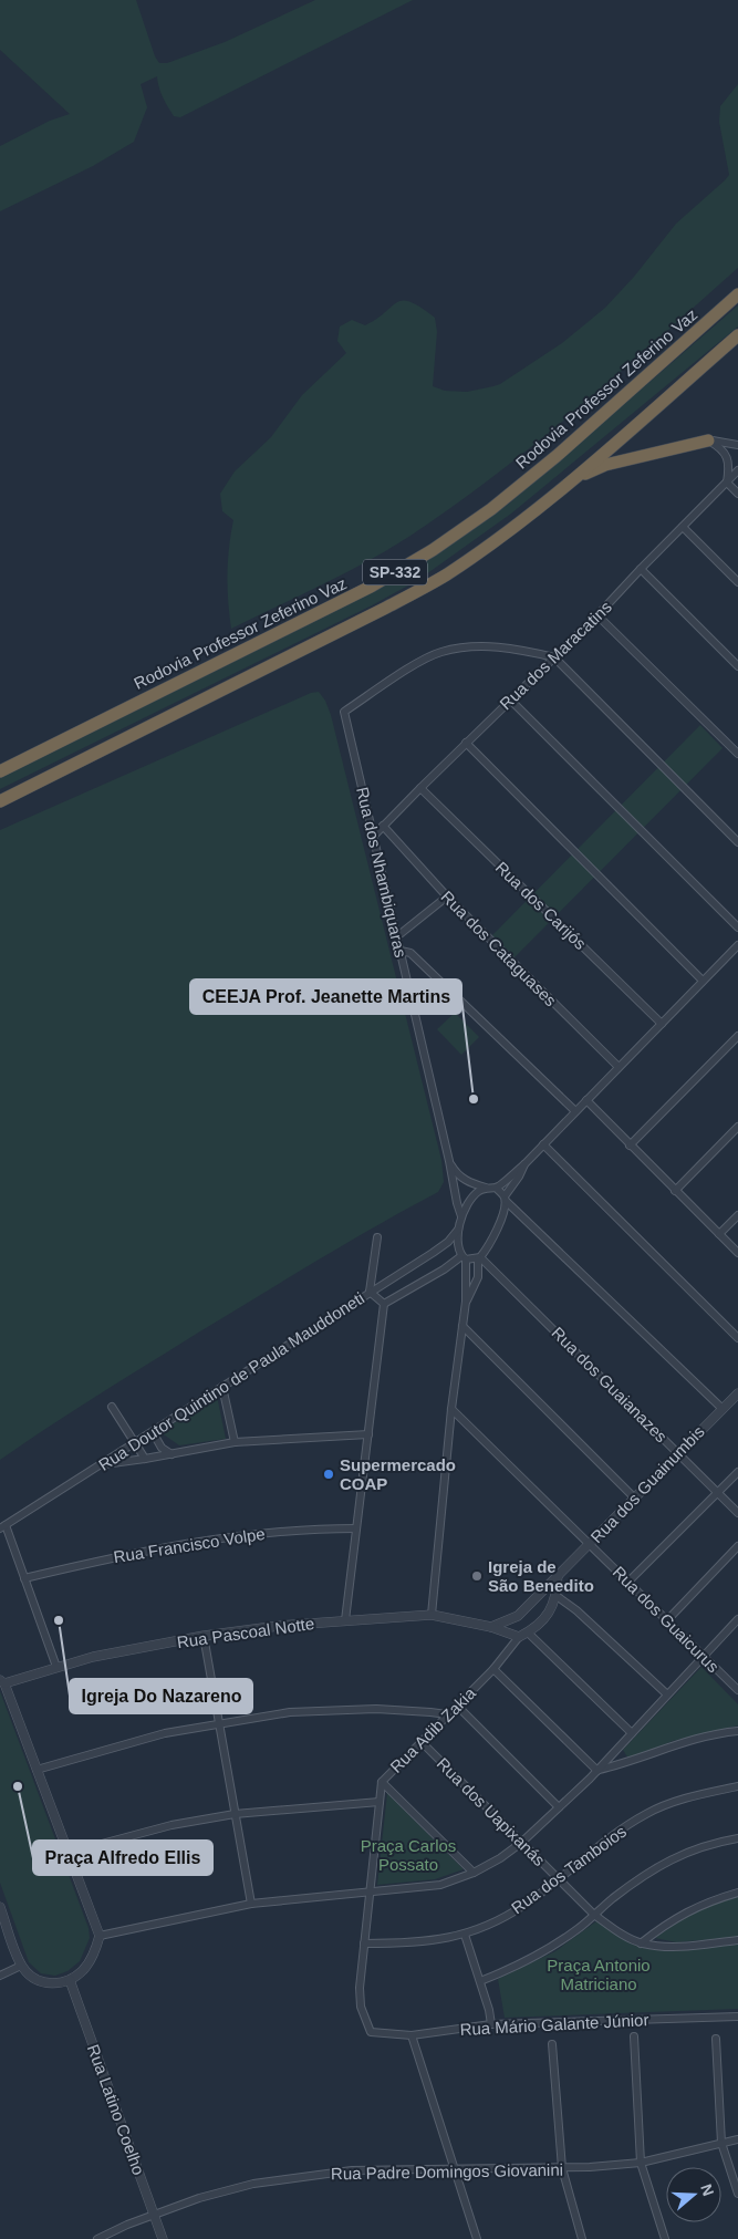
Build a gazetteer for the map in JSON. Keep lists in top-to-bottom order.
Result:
{
  "streets": {
    "highway": ["Rodovia Professor Zeferino Vaz", "SP-332"],
    "street": [
      "Rua dos Maracatins",
      "Rua dos Nhambiquaras",
      "Rua dos Carijós",
      "Rua dos Cataguases",
      "Rua Doutor Quintino de Paula Mauddoneti",
      "Rua dos Guaianazes",
      "Rua dos Guainumbis",
      "Rua Francisco Volpe",
      "Rua dos Guaicurus",
      "Rua Pascoal Notte",
      "Rua Adib Zakia",
      "Rua dos Uapixanás",
      "Rua dos Tamboios",
      "Rua Mário Galante Júnior",
      "Rua Latino Coelho",
      "Rua Padre Domingos Giovanini"
    ]
  },
  "crossings": [
    ["Rua dos Maracatins", "Rua dos Nhambiquaras"],
    ["Rua dos Maracatins", "Rua dos Carijós"],
    ["Rua dos Maracatins", "Rua dos Cataguases"],
    ["Rua dos Guaianazes", "Rua dos Guainumbis"],
    ["Rua dos Guainumbis", "Rua dos Guaicurus"],
    ["Rua dos Guainumbis", "Rua Pascoal Notte"],
    ["Rua Adib Zakia", "Rua dos Uapixanás"],
    ["Rua Adib Zakia", "Rua dos Tamboios"],
    ["Rua Adib Zakia", "Rua Mário Galante Júnior"],
    ["Rua dos Uapixanás", "Rua dos Tamboios"],
    ["Rua Latino Coelho", "Rua Padre Domingos Giovanini"]
  ],
  "parks": ["Praça Carlos Possato", "Praça Antonio Matriciano"],
  "places": [
    "CEEJA Prof. Jeanette Martins",
    "Supermercado COAP",
    "Igreja de São Benedito",
    "Igreja Do Nazareno",
    "Praça Alfredo Ellis"
  ],
  "north": "right"
}
